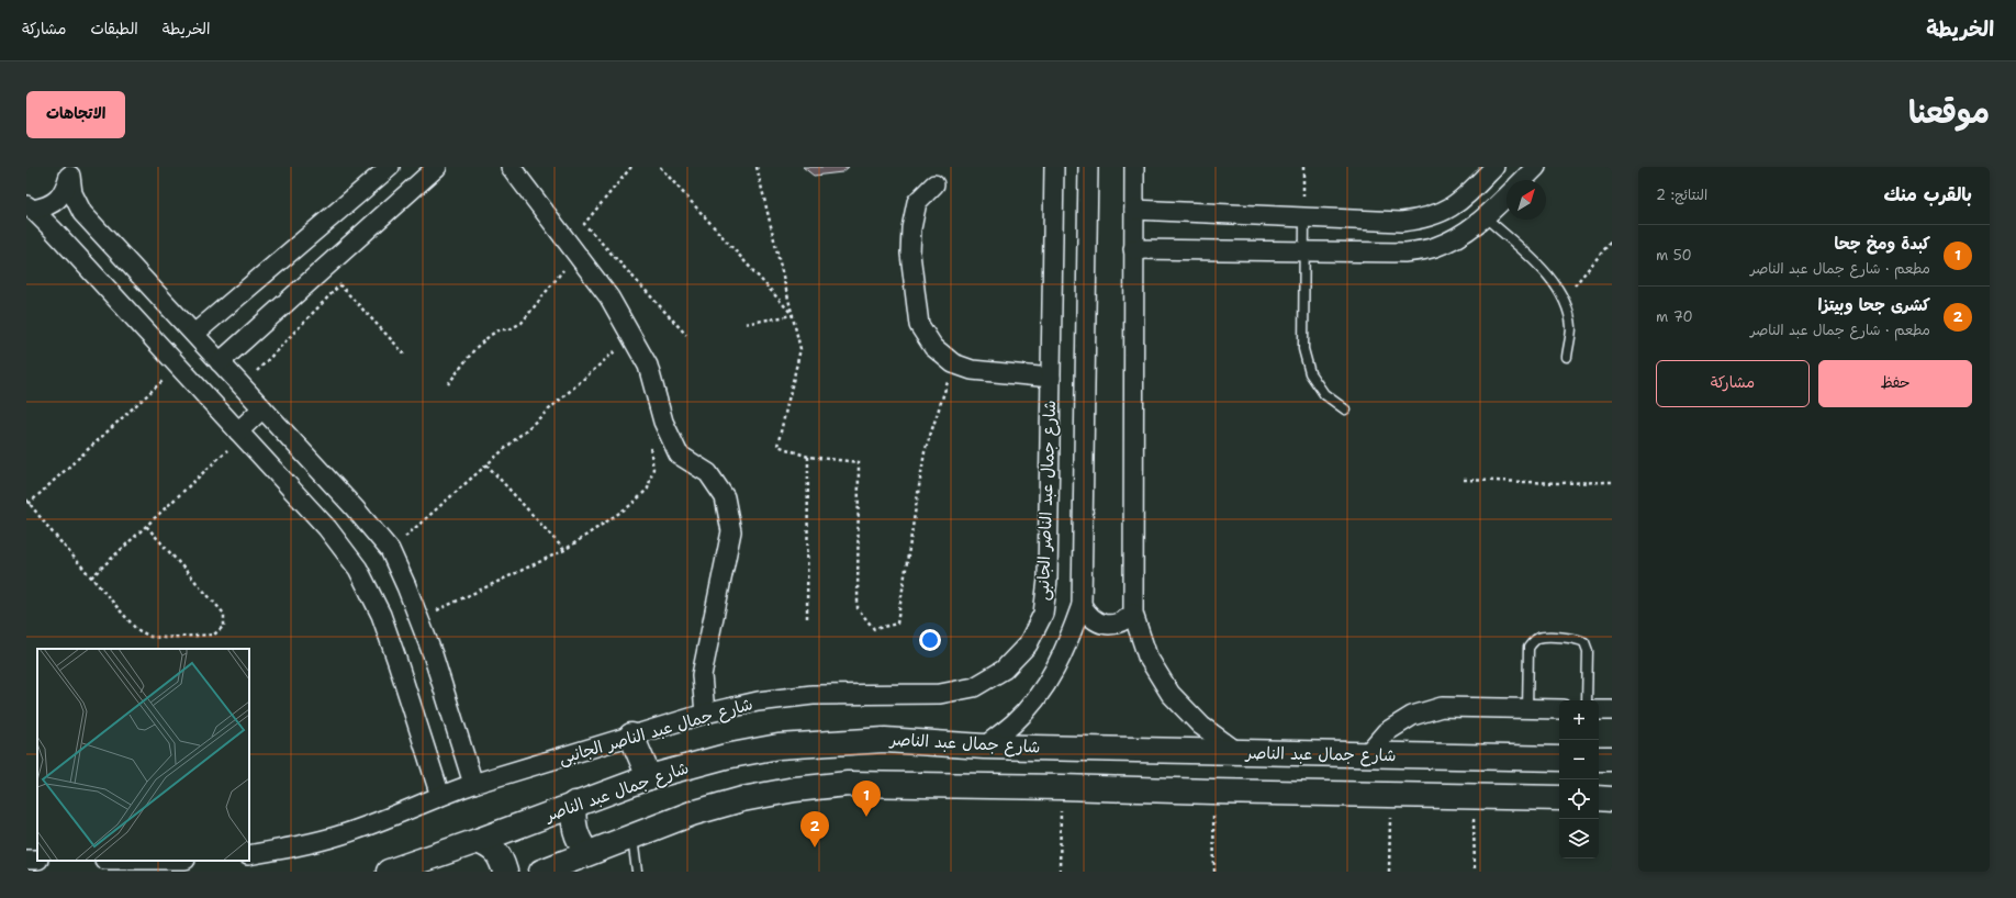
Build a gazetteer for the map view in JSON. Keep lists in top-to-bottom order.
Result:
{
  "streets": {
    "main road": ["شارع جمال عبد الناصر"],
    "street": ["شارع جمال عبد الناصر الجانبى"]
  },
  "north": "top right",
  "page": {
    "header": "الخريطة",
    "nav": ["الخريطة", "الطبقات", "مشاركة"],
    "title": "موقعنا",
    "buttons": [
      "الاتجاهات",
      ["حفظ", "مشاركة"]
    ],
    "heading": ["بالقرب منك", "النتائج: 2"],
    "list": [
      {
        "mark": "1",
        "name": "كبدة ومخ جحا",
        "note": "مطعم · شارع جمال عبد الناصر",
        "value": "50 m"
      },
      {
        "mark": "2",
        "name": "كشرى جحا وبيتزا",
        "note": "مطعم · شارع جمال عبد الناصر",
        "value": "70 m"
      }
    ],
    "map_buttons": ["+", "−"],
    "pins": ["1", "2"]
  }
}
